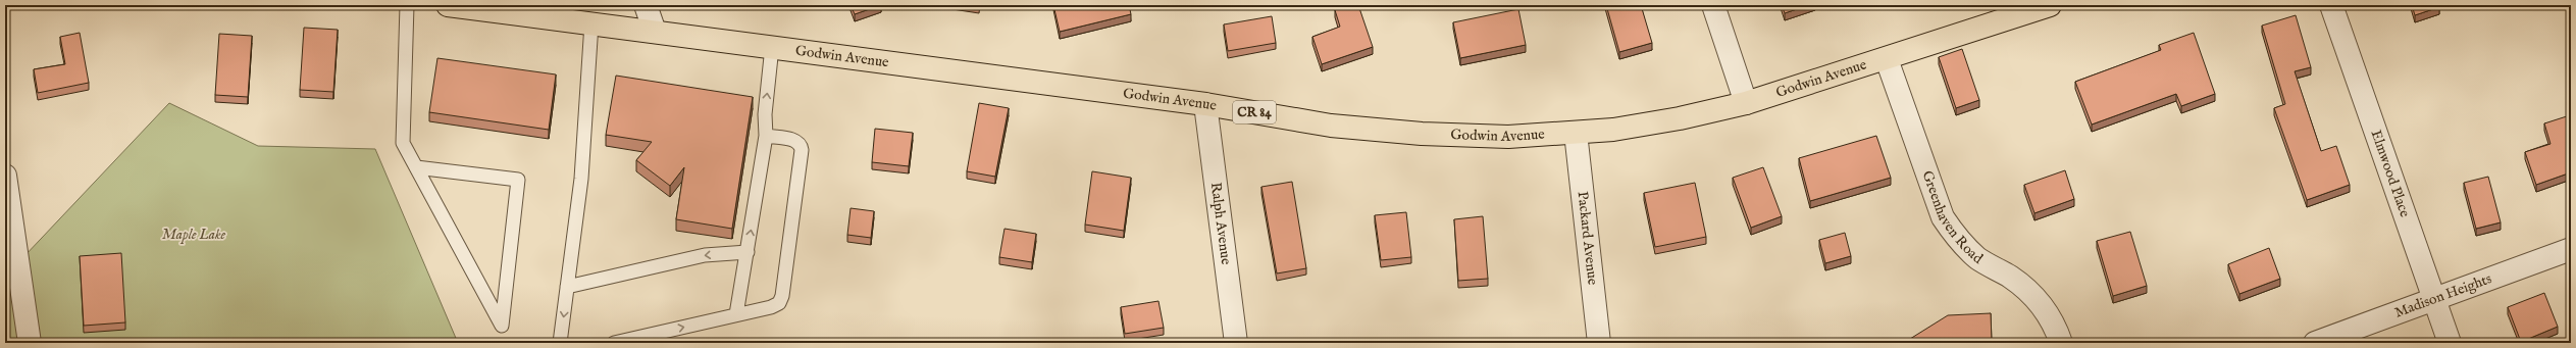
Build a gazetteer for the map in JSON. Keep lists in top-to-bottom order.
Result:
{
  "streets": {
    "main road": ["Godwin Avenue", "CR 84"],
    "street": [
      "Elmwood Place",
      "Greenhaven Road",
      "Ralph Avenue",
      "Packard Avenue",
      "Madison Heights"
    ]
  },
  "crossings": [
    ["Godwin Avenue", "Greenhaven Road"],
    ["Godwin Avenue", "Ralph Avenue"],
    ["Godwin Avenue", "Packard Avenue"],
    ["Elmwood Place", "Madison Heights"]
  ],
  "parks": ["Maple Lake"]
}
